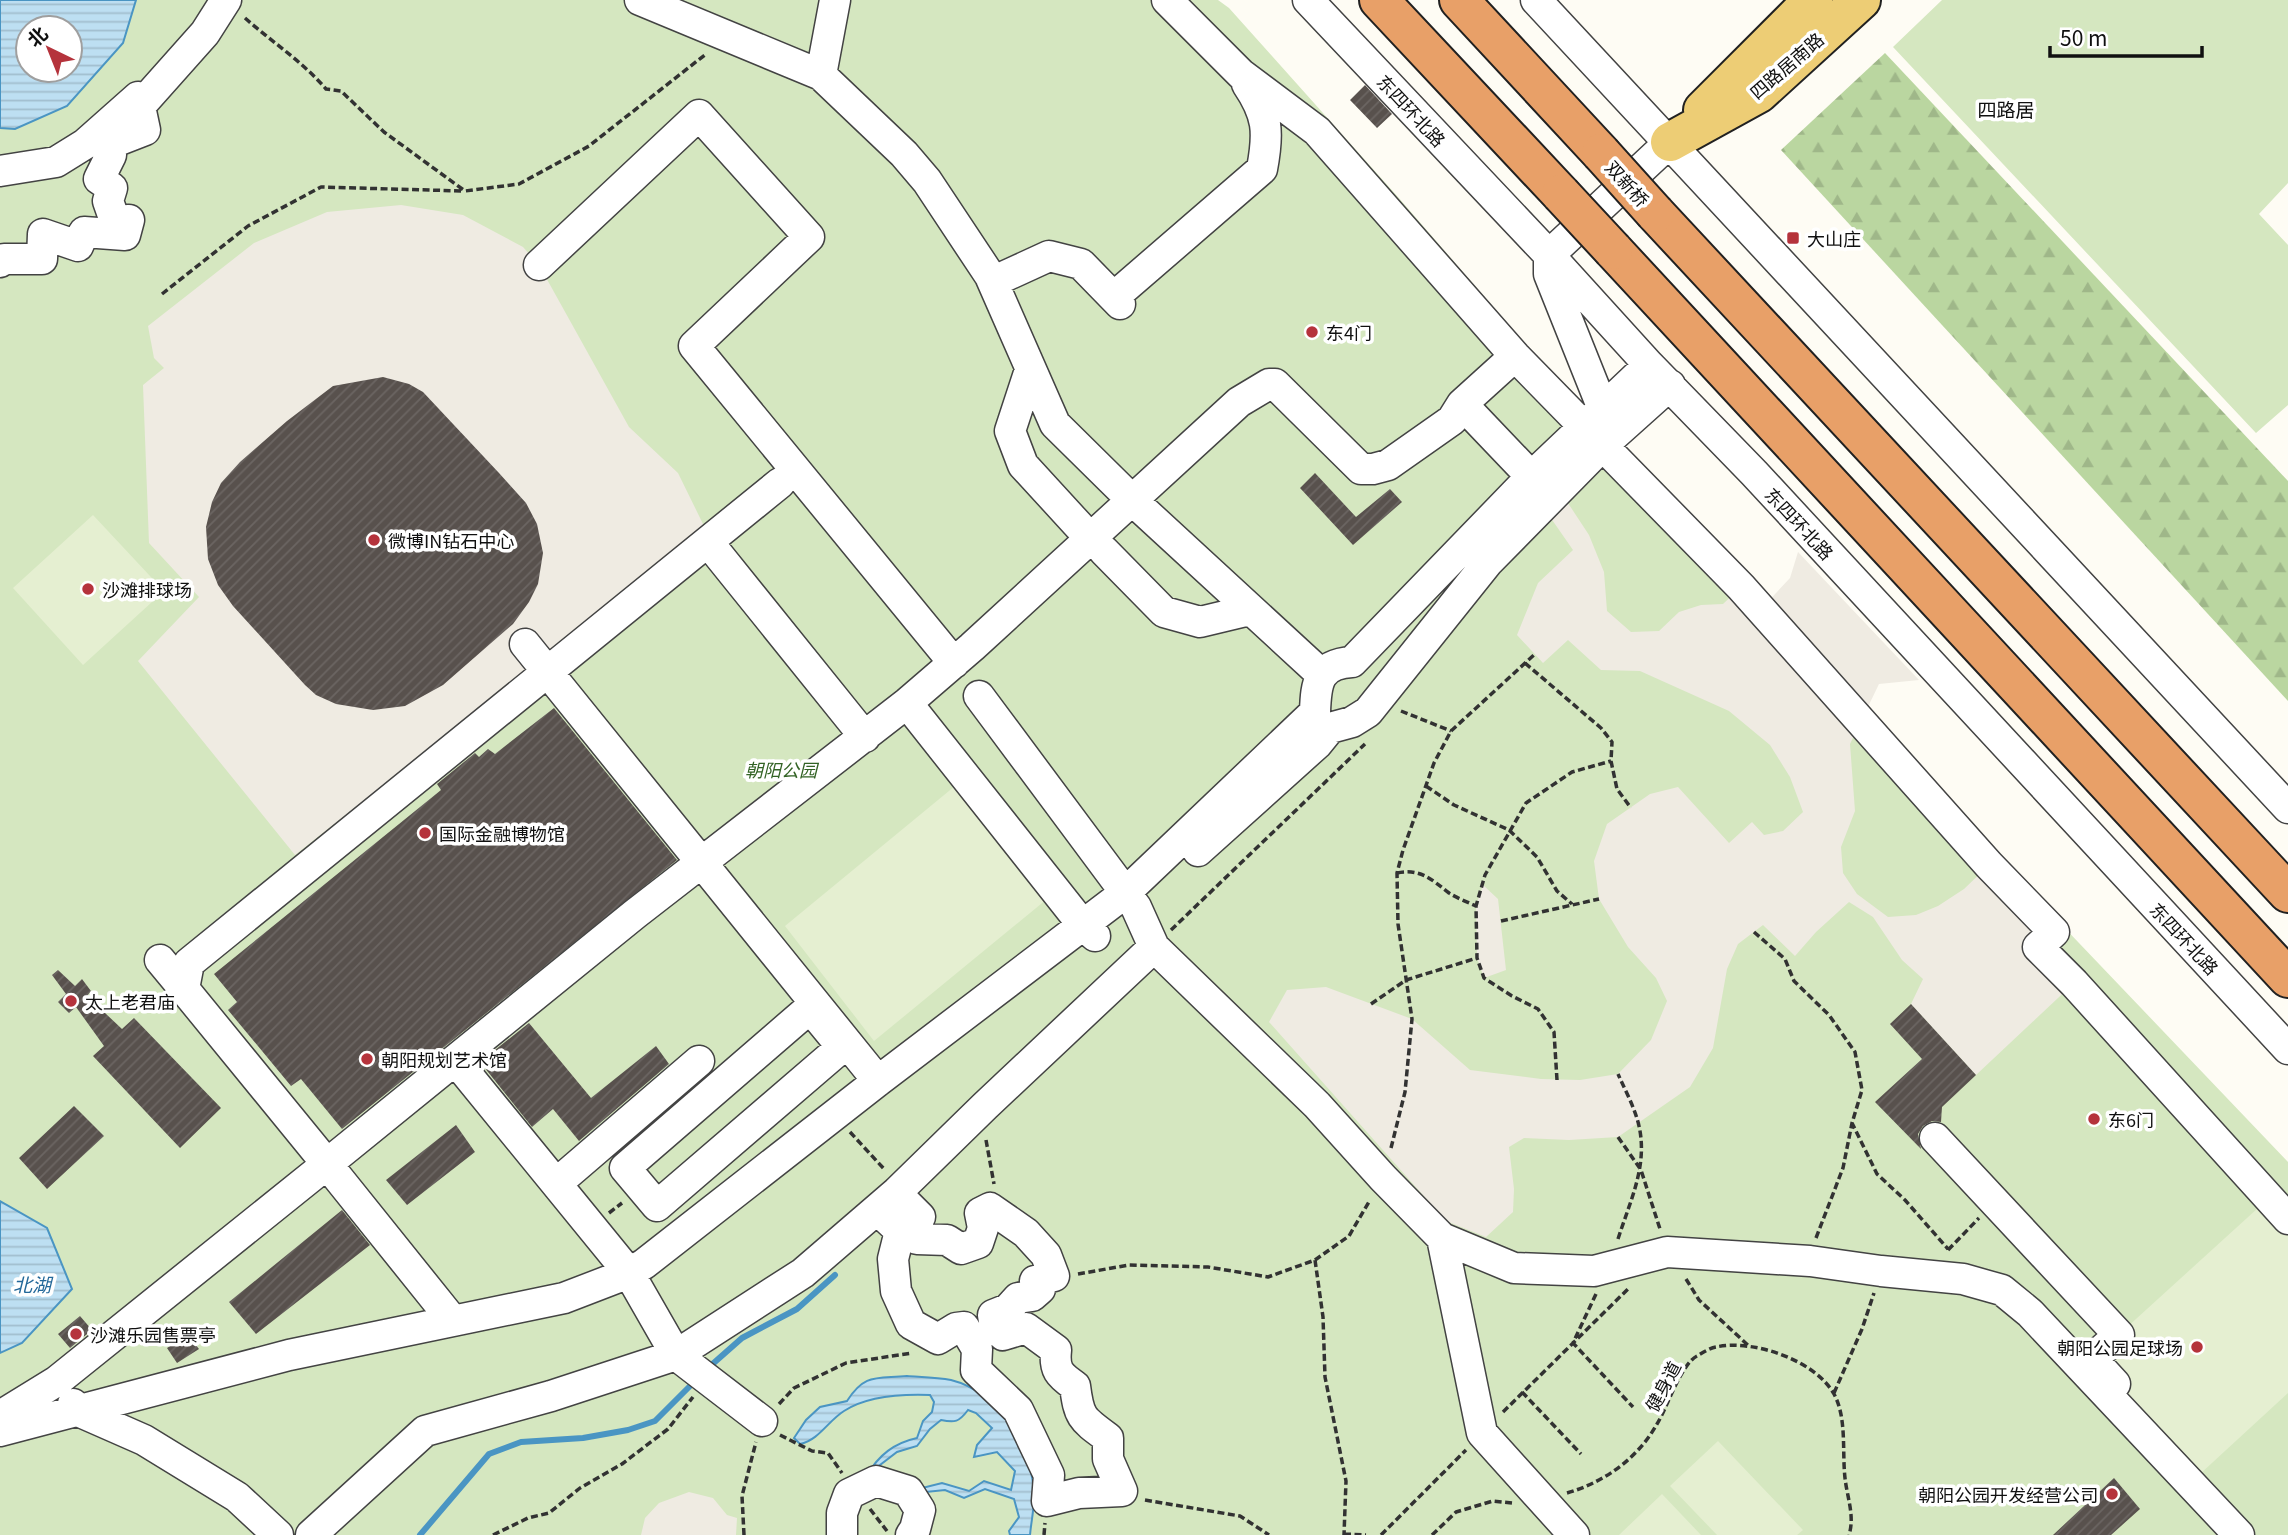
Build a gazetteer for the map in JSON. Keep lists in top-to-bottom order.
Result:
{
  "streets": {
    "highway": ["双新桥"],
    "main road": ["四路居南路"],
    "street": ["东四环北路"],
    "path": ["健身道"]
  },
  "districts": ["四路居"],
  "water": ["北湖"],
  "parks": ["朝阳公园"],
  "places": {
    "transit": ["大山庄"],
    "other": [
      "东4门",
      "微博IN钻石中心",
      "沙滩排球场",
      "国际金融博物馆",
      "太上老君庙",
      "朝阳规划艺术馆",
      "东6门",
      "沙滩乐园售票亭",
      "朝阳公园足球场",
      "朝阳公园开发经营公司"
    ]
  },
  "scale_bar": "50 m",
  "north": "top left"
}
